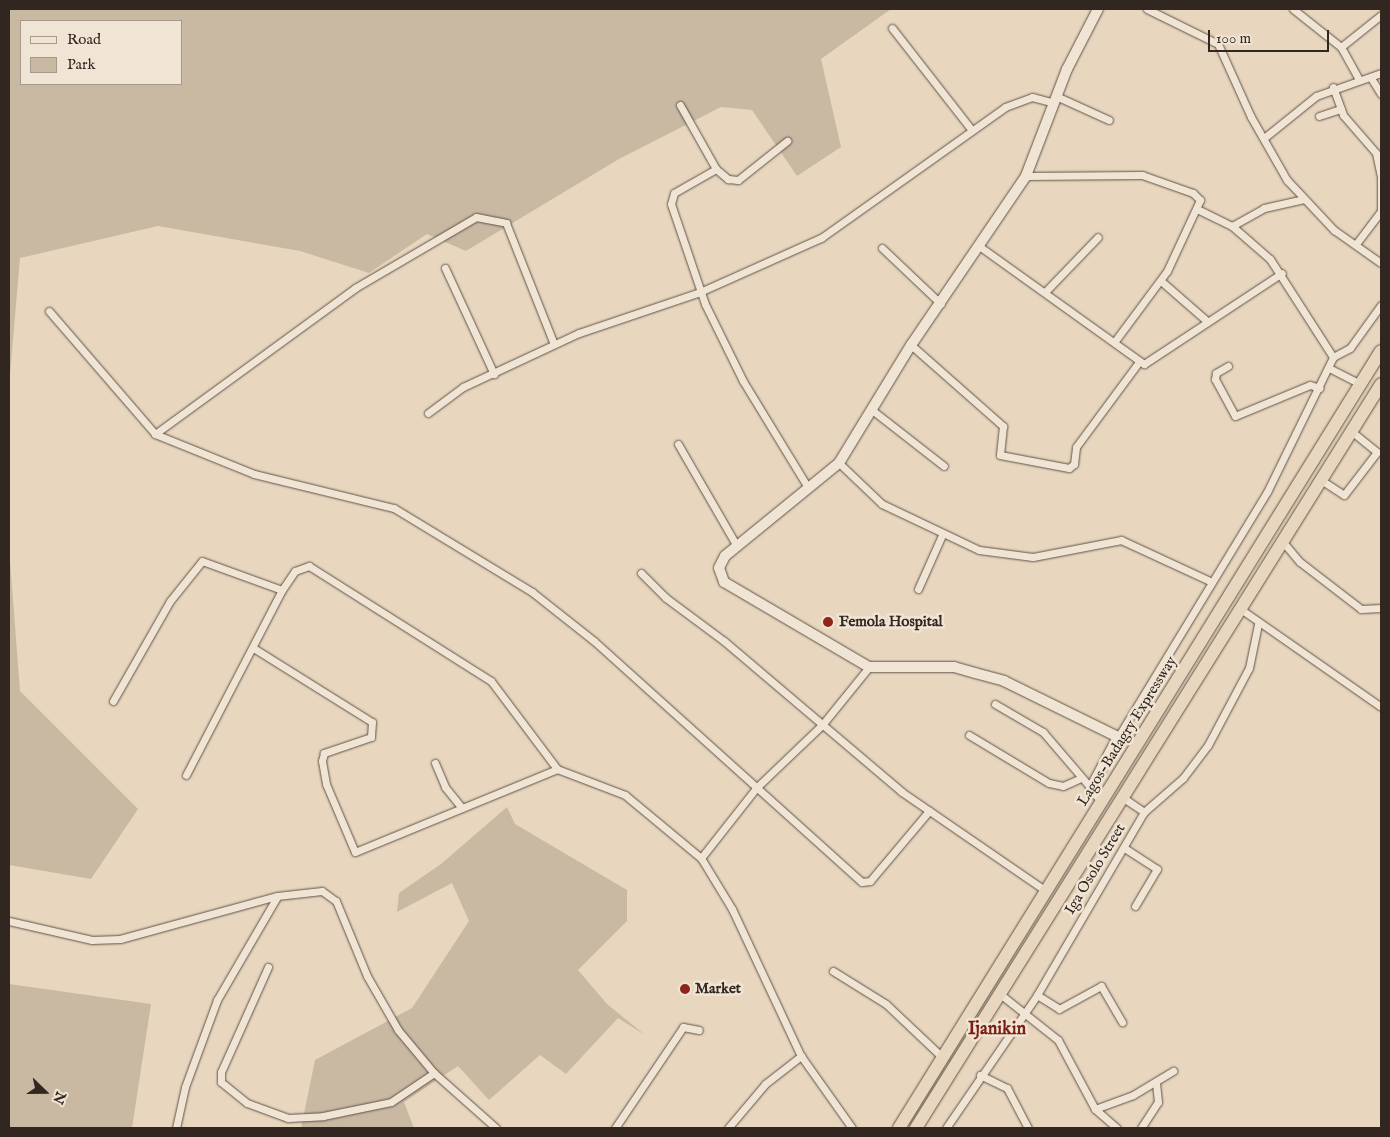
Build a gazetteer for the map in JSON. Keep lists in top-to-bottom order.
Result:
{
  "streets": {
    "highway": ["Lagos-Badagry Expressway"],
    "street": ["Iga Osolo Street"]
  },
  "districts": ["Ijanikin"],
  "places": ["Femola Hospital", "Market"],
  "legend": ["Road", "Park"],
  "scale_bar": "100 m",
  "north": "right"
}
